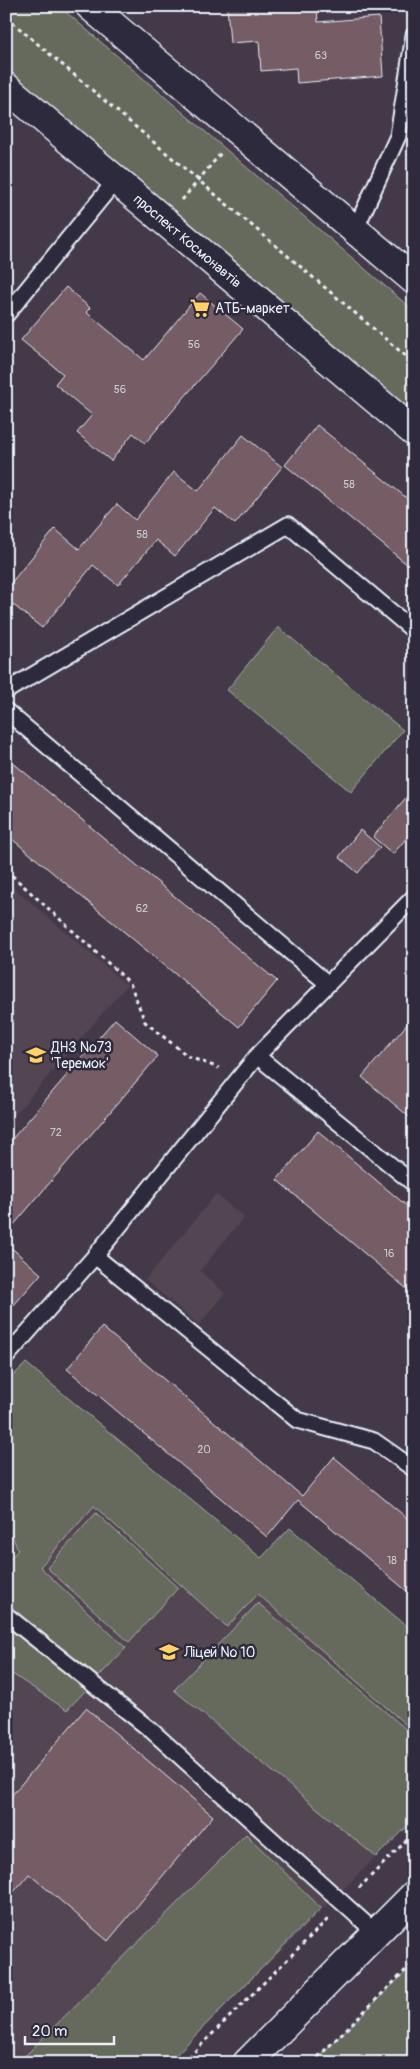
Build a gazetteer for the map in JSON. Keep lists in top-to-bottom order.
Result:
{
  "streets": {
    "street": ["проспект Космонавтів"]
  },
  "places": {
    "supermarket": ["АТБ-маркет"],
    "school or university": ["ДНЗ №73 'Теремок'", "Ліцей № 10"]
  },
  "house_numbers": [
    "63",
    "56",
    "56",
    "58",
    "58",
    "62",
    "72",
    "16",
    "20",
    "18"
  ],
  "scale_bar": "20 m"
}
